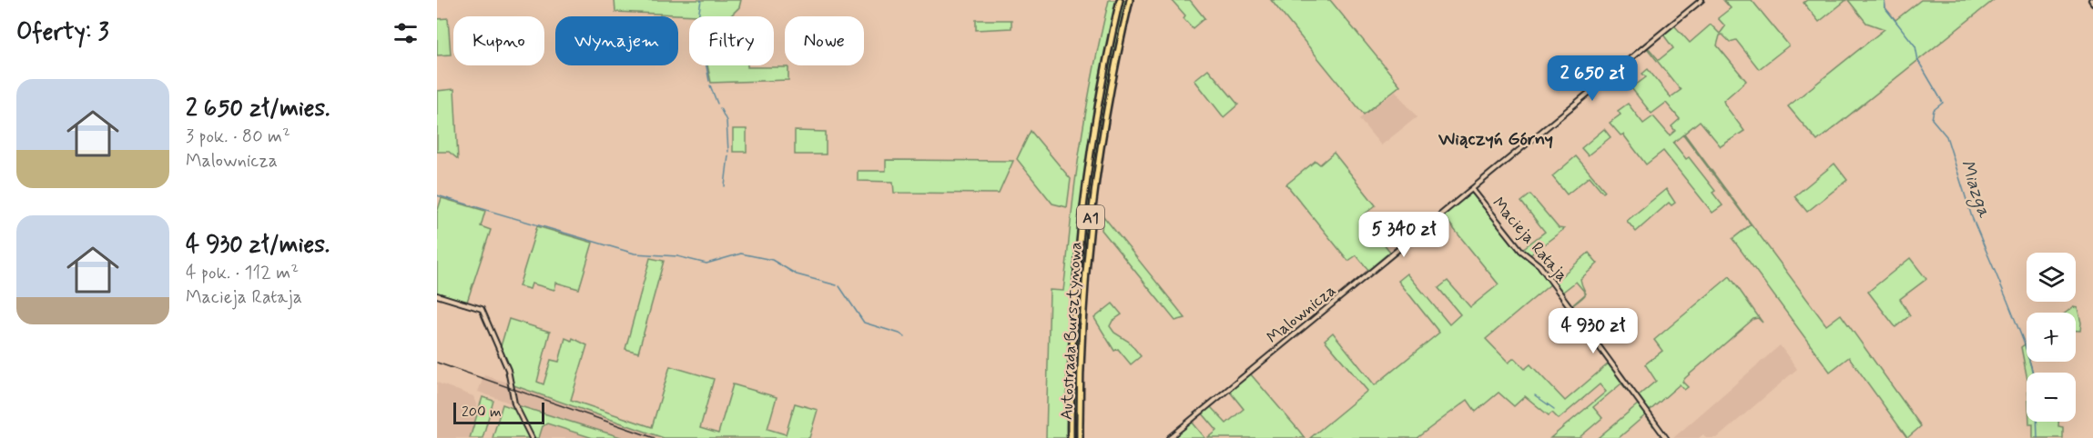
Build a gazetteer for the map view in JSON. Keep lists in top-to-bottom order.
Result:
{
  "streets": {
    "highway": ["A1", "Autostrada Bursztynowa"],
    "street": ["Macieja Rataja", "Malownicza"]
  },
  "crossings": [
    ["Macieja Rataja", "Malownicza"]
  ],
  "districts": ["Wiączyń Górny"],
  "water": ["Miazga"],
  "scale_bar": "200 m",
  "page": {
    "heading": "Oferty: 3",
    "chip": [
      "Kupno",
      "Wynajem",
      "Filtry",
      "Nowe"
    ],
    "price": ["2 650 zł", "5 340 zł", "4 930 zł"],
    "list": [
      {
        "name": "2 650 zł/mies.",
        "note": "3 pok. · 80 m² · Malownicza"
      },
      {
        "name": "4 930 zł/mies.",
        "note": "4 pok. · 112 m² · Macieja Rataja"
      }
    ],
    "map_buttons": ["+", "−"],
    "scale": "200 m"
  }
}
